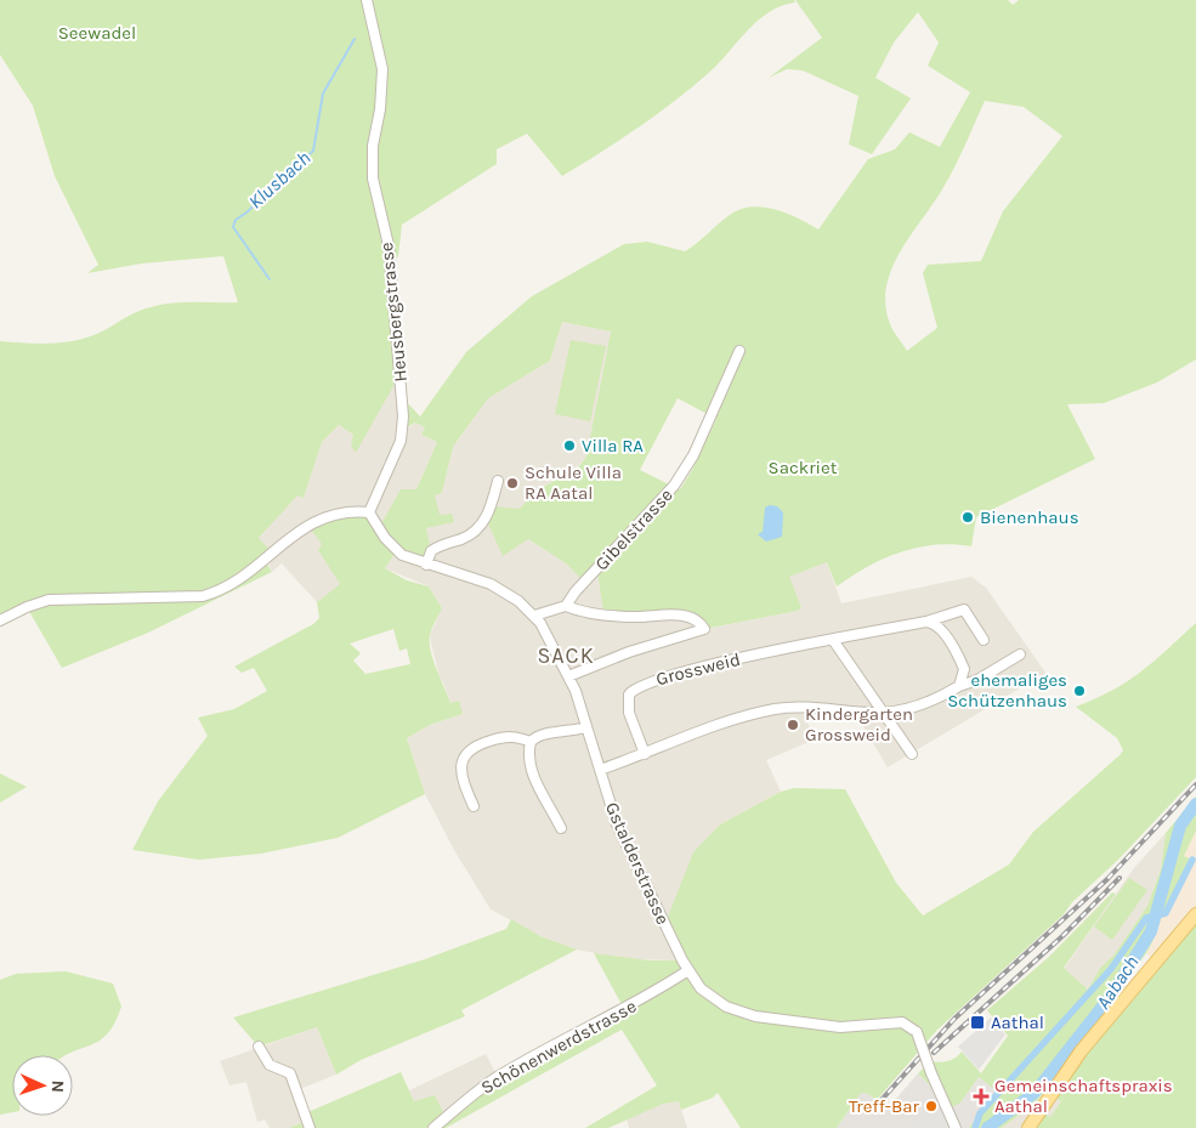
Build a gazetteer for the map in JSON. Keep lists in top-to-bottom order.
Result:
{
  "streets": {
    "street": [
      "Heusbergstrasse",
      "Gibelstrasse",
      "Grossweid",
      "Gstalderstrasse",
      "Schönenwerdstrasse"
    ]
  },
  "crossings": [
    ["Heusbergstrasse", "Gstalderstrasse"],
    ["Gstalderstrasse", "Schönenwerdstrasse"]
  ],
  "districts": ["SACK"],
  "water": ["Klusbach", "Aabach"],
  "parks": ["Seewadel", "Sackriet"],
  "places": {
    "other": [
      "Villa RA",
      "Schule Villa RA Aatal",
      "Bienenhaus",
      "ehemaliges Schützenhaus",
      "Kindergarten Grossweid",
      "Treff-Bar"
    ],
    "transit": ["Aathal"],
    "health": ["Gemeinschaftspraxis Aathal"]
  },
  "north": "right"
}
